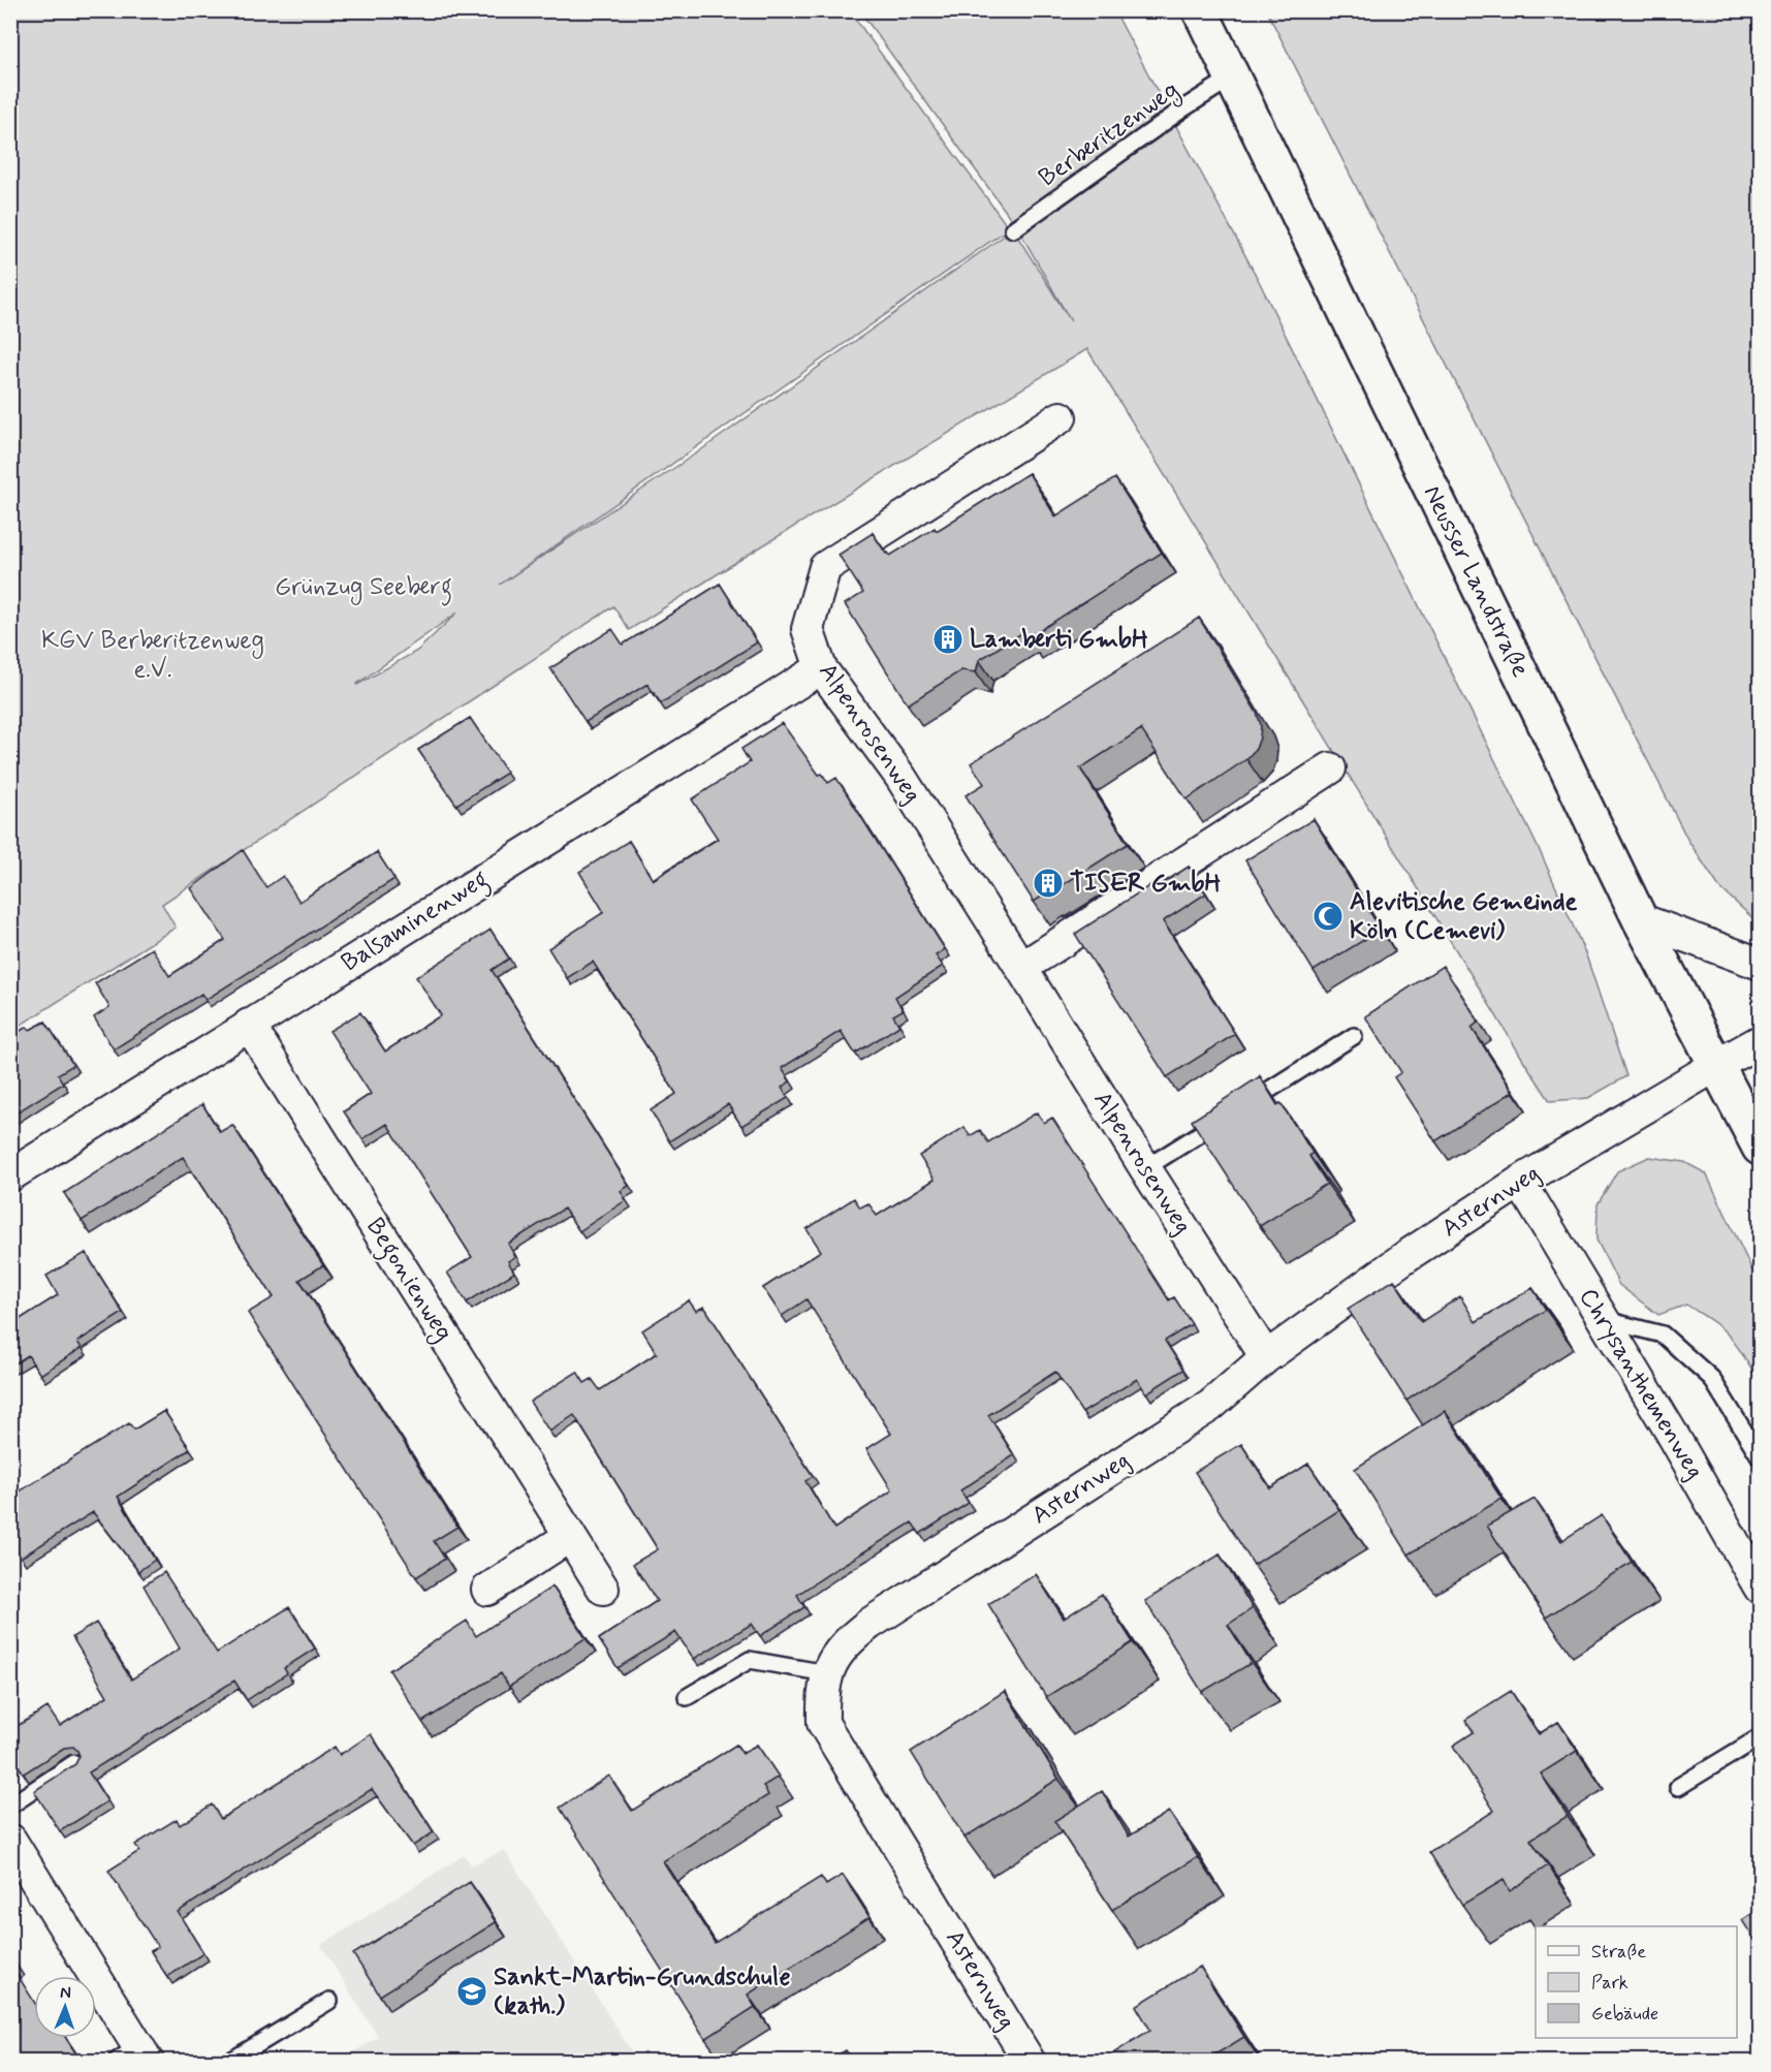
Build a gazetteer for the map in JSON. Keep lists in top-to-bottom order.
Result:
{
  "streets": {
    "main road": ["Neusser Landstraße"],
    "street": [
      "Alpenrosenweg",
      "Balsaminenweg",
      "Asternweg",
      "Begonienweg",
      "Chrysanthemenweg"
    ],
    "lane": ["Berberitzenweg"]
  },
  "crossings": [
    ["Berberitzenweg", "Neusser Landstraße"],
    ["Neusser Landstraße", "Asternweg"],
    ["Alpenrosenweg", "Balsaminenweg"],
    ["Alpenrosenweg", "Asternweg"],
    ["Balsaminenweg", "Begonienweg"],
    ["Asternweg", "Chrysanthemenweg"]
  ],
  "parks": ["Grünzug Seeberg", "KGV Berberitzenweg e.V."],
  "places": {
    "building": ["Lamberti GmbH", "TISER GmbH"],
    "mosque": ["Alevitische Gemeinde Köln (Cemevi)"],
    "school or university": ["Sankt-Martin-Grundschule (kath.)"]
  },
  "legend": ["Straße", "Park", "Gebäude"],
  "north": "top"
}
